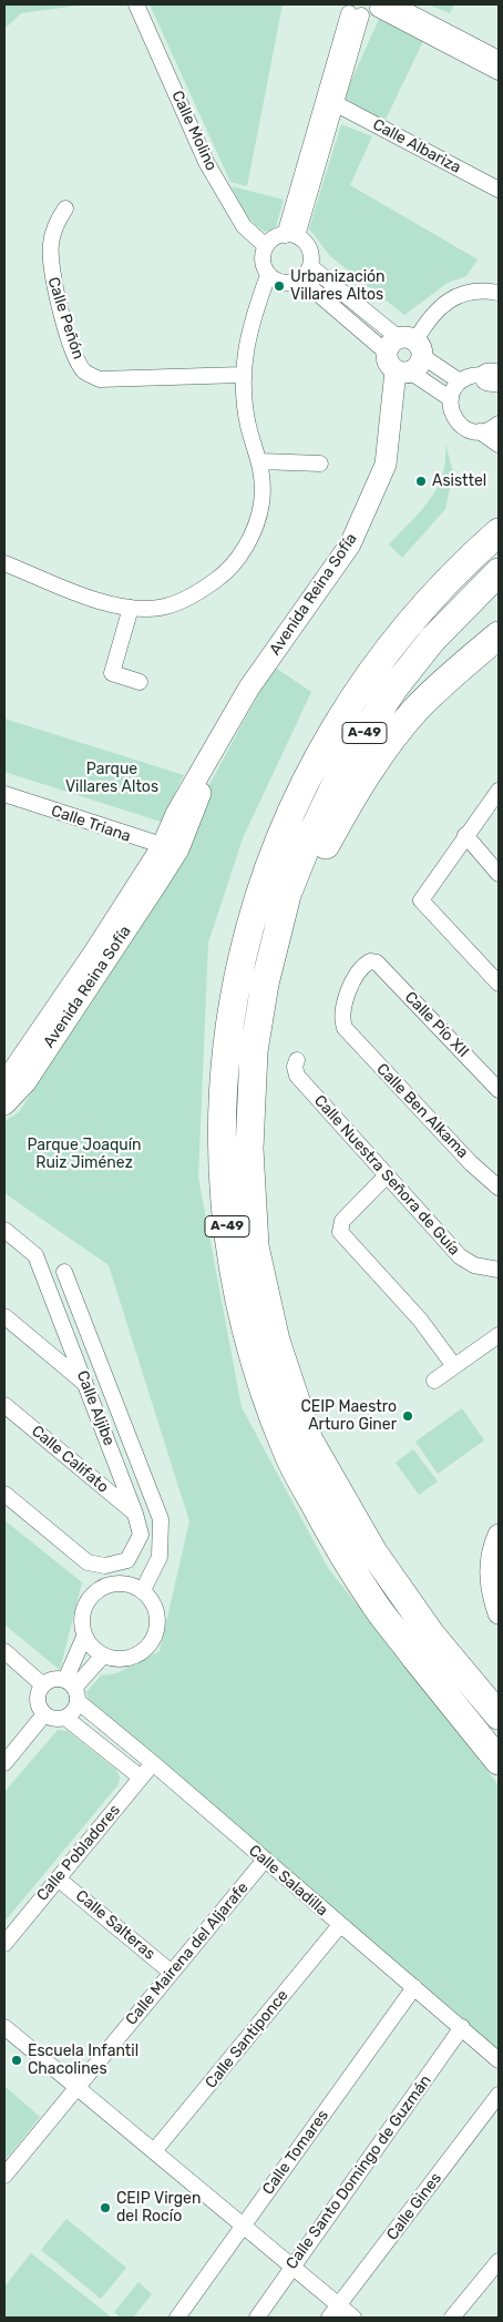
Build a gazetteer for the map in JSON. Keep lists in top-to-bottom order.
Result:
{
  "streets": {
    "highway": ["A-49"],
    "street": [
      "Calle Molino",
      "Calle Albariza",
      "Calle Peñón",
      "Avenida Reina Sofía",
      "Calle Triana",
      "Calle Pío XII",
      "Calle Ben Alkama",
      "Calle Nuestra Señora de Guía",
      "Calle Aljibe",
      "Calle Califato",
      "Calle Pobladores",
      "Calle Saladilla",
      "Calle Salteras",
      "Calle Mairena del Aljarafe",
      "Calle Santiponce",
      "Calle Tomares",
      "Calle Santo Domingo de Guzmán",
      "Calle Gines"
    ]
  },
  "crossings": [
    ["Avenida Reina Sofía", "Calle Triana"],
    ["Calle Pío XII", "Calle Ben Alkama"],
    ["Calle Aljibe", "Calle Califato"],
    ["Calle Pobladores", "Calle Saladilla"],
    ["Calle Pobladores", "Calle Salteras"],
    ["Calle Saladilla", "Calle Mairena del Aljarafe"],
    ["Calle Saladilla", "Calle Santiponce"],
    ["Calle Saladilla", "Calle Tomares"],
    ["Calle Saladilla", "Calle Santo Domingo de Guzmán"],
    ["Calle Salteras", "Calle Mairena del Aljarafe"]
  ],
  "parks": ["Parque Villares Altos", "Parque Joaquín Ruiz Jiménez"],
  "places": [
    "Urbanización Villares Altos",
    "Asisttel",
    "CEIP Maestro Arturo Giner",
    "Escuela Infantil Chacolines",
    "CEIP Virgen del Rocío"
  ]
}
